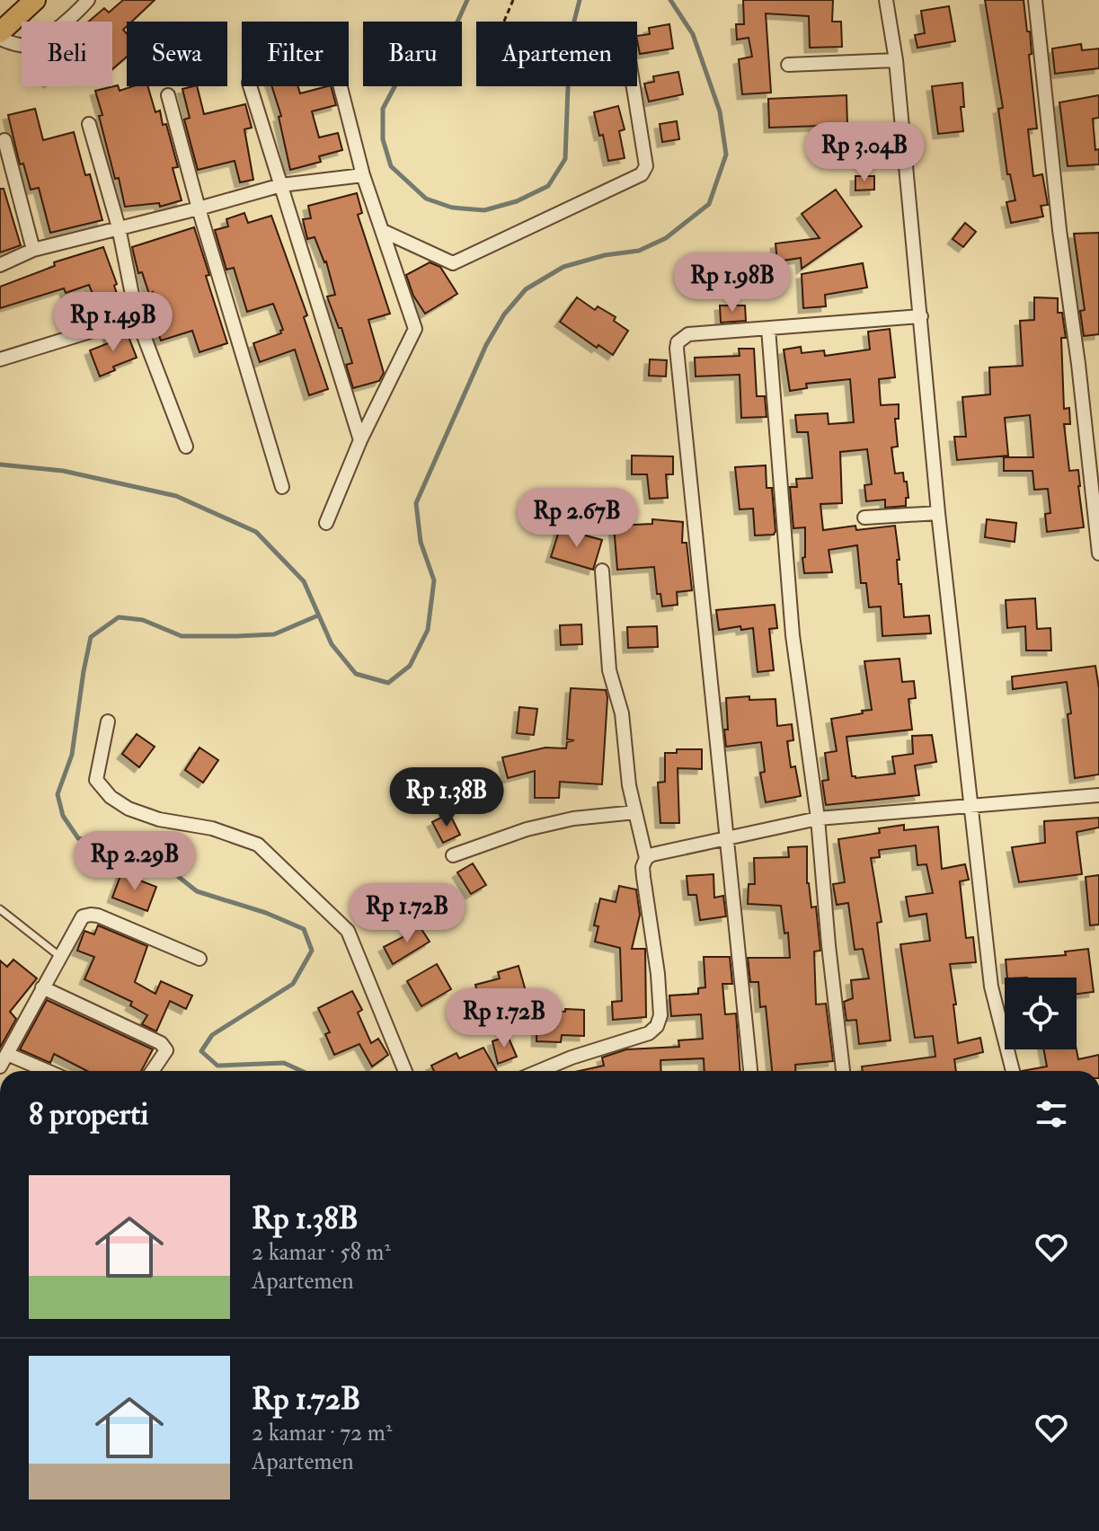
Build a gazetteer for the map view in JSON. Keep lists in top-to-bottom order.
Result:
{
  "page": {
    "chip": [
      "Beli",
      "Sewa",
      "Filter",
      "Baru",
      "Apartemen"
    ],
    "price": [
      "Rp 3.04B",
      "Rp 1.98B",
      "Rp 1.49B",
      "Rp 2.67B",
      "Rp 1.38B",
      "Rp 2.29B",
      "Rp 1.72B",
      "Rp 1.72B"
    ],
    "heading": "8 properti",
    "list": [
      {
        "name": "Rp 1.38B",
        "note": "2 kamar · 58 m² · Apartemen"
      },
      {
        "name": "Rp 1.72B",
        "note": "2 kamar · 72 m² · Apartemen"
      }
    ]
  }
}
